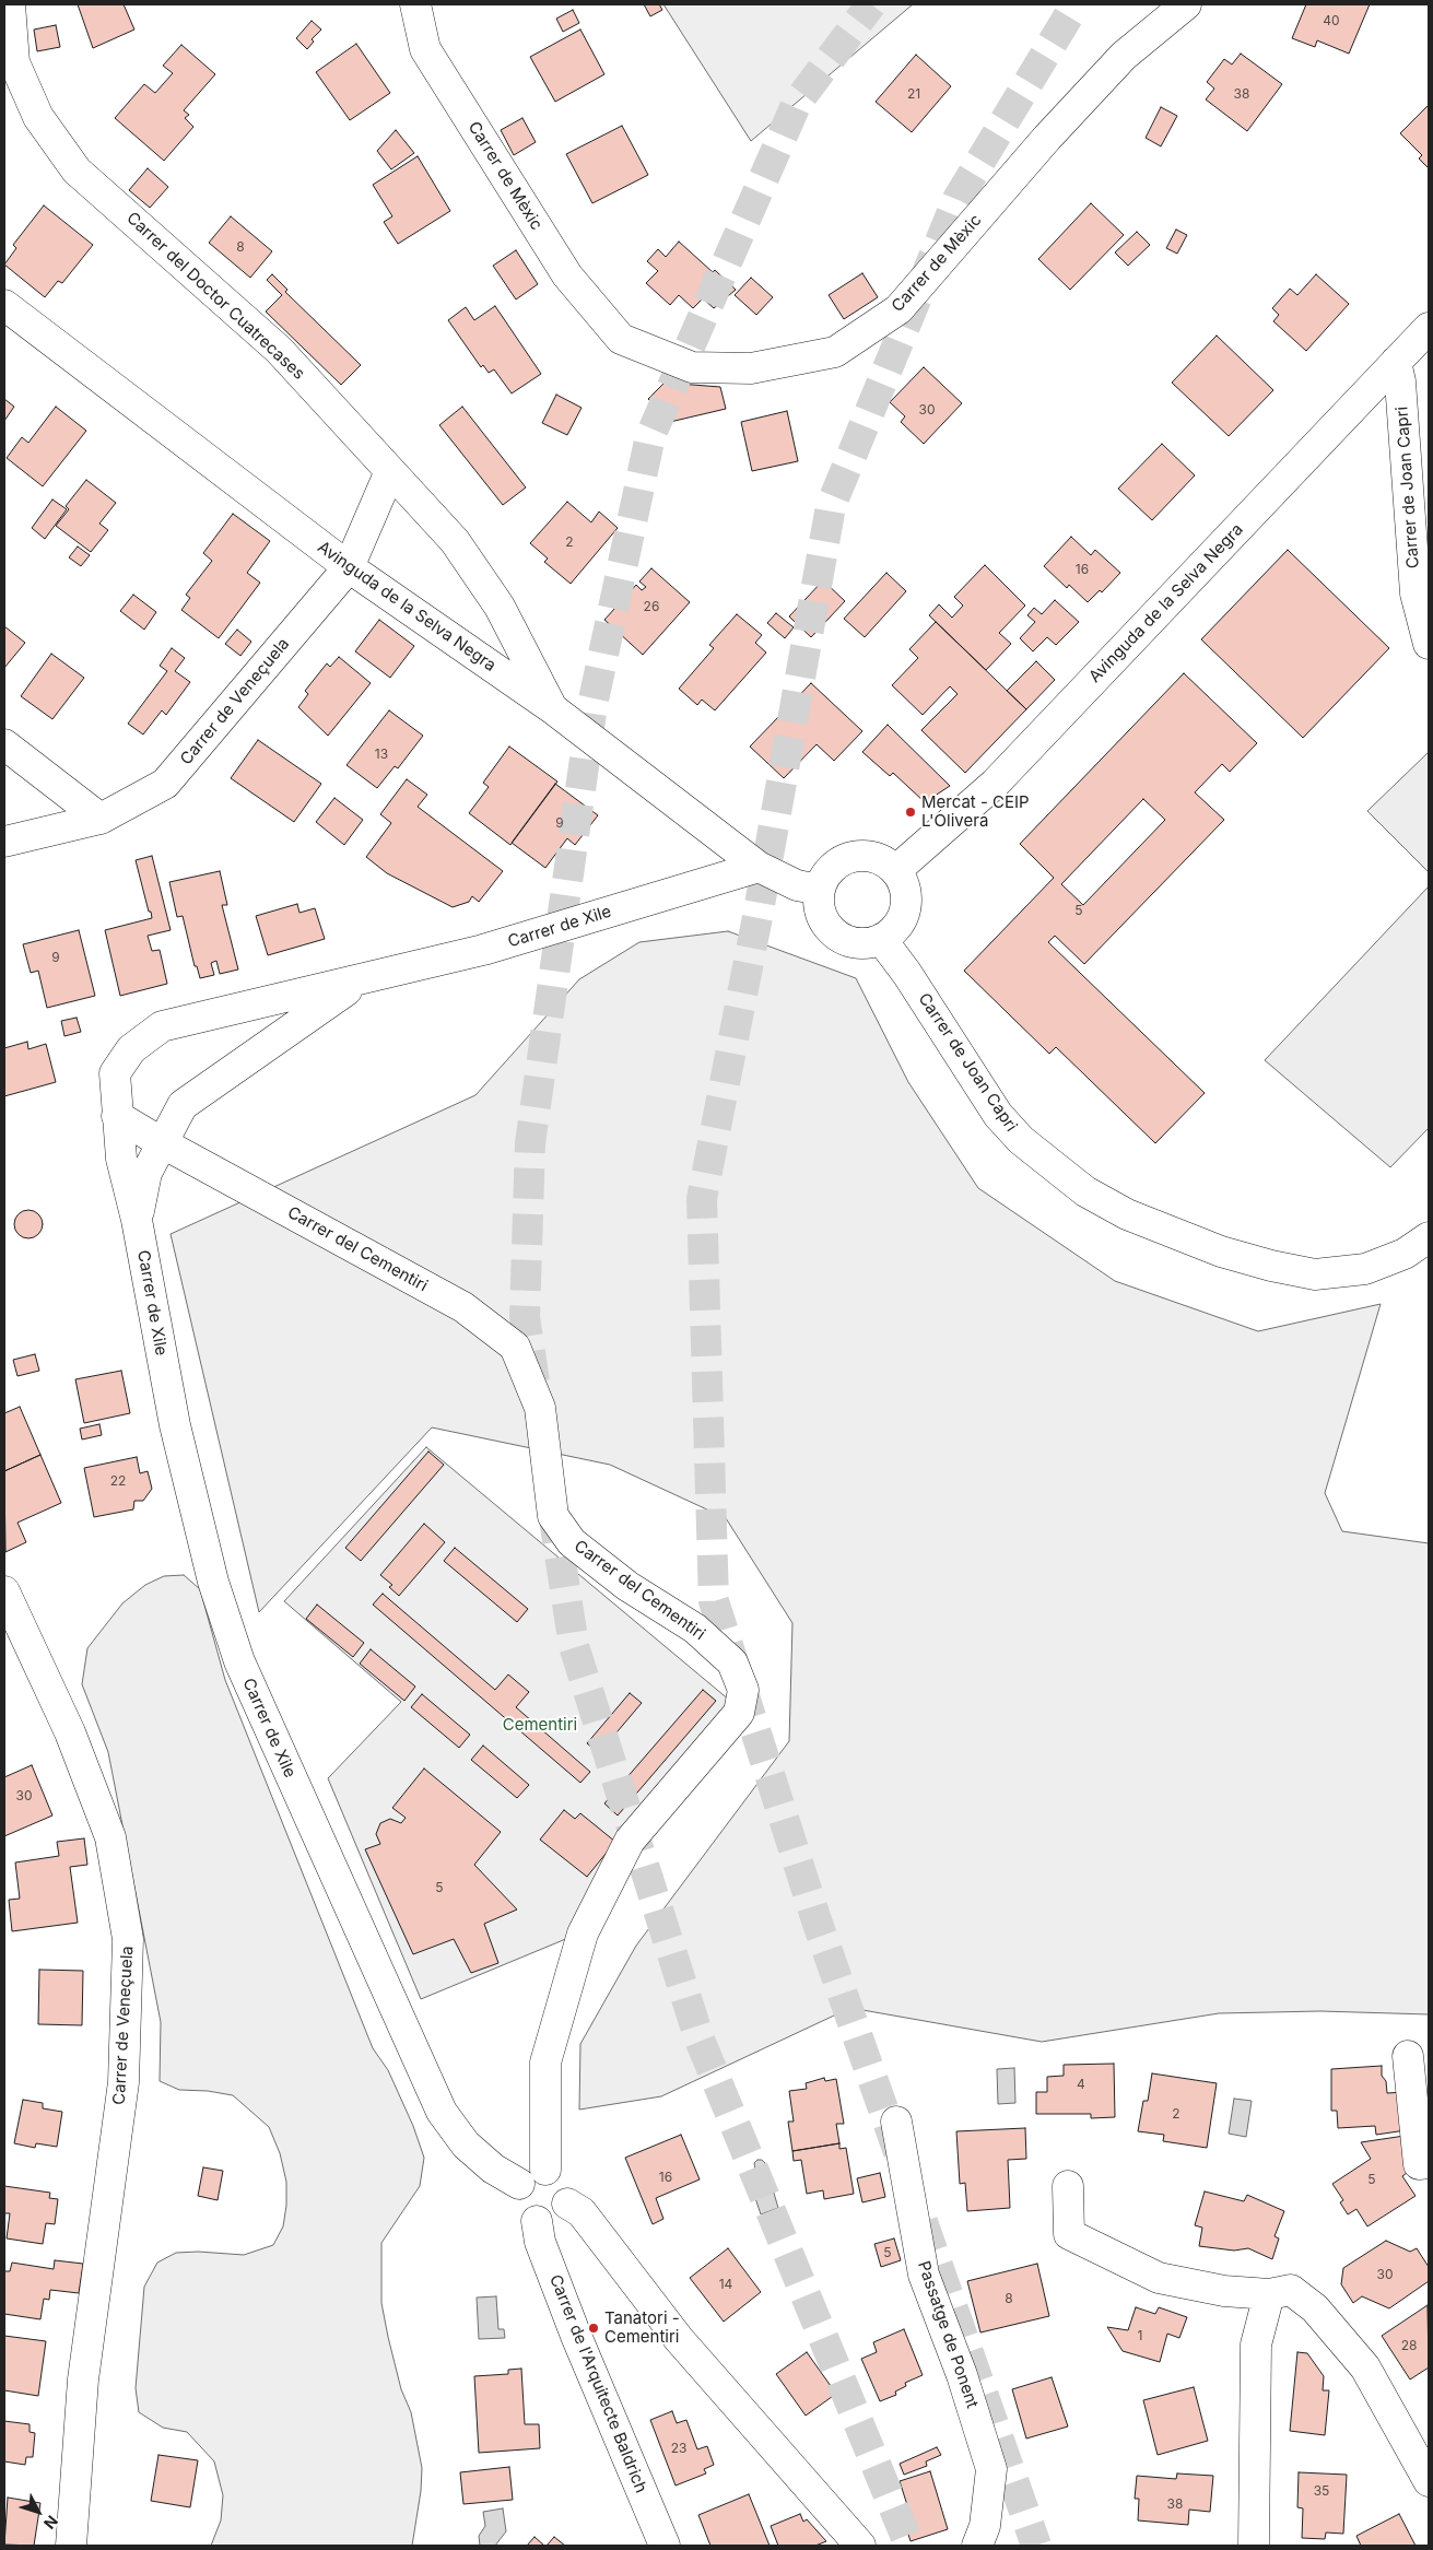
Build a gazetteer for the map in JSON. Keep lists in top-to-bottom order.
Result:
{
  "streets": {
    "street": [
      "Carrer de Mèxic",
      "Carrer del Doctor Cuatrecases",
      "Carrer de Joan Capri",
      "Avinguda de la Selva Negra",
      "Carrer de Veneçuela",
      "Carrer de Xile",
      "Carrer del Cementiri",
      "Passatge de Ponent",
      "Carrer de l'Arquitecte Baldrich"
    ]
  },
  "crossings": [
    ["Carrer del Doctor Cuatrecases", "Avinguda de la Selva Negra"],
    ["Carrer del Doctor Cuatrecases", "Carrer de Veneçuela"],
    ["Carrer de Joan Capri", "Avinguda de la Selva Negra"],
    ["Avinguda de la Selva Negra", "Carrer de Veneçuela"],
    ["Avinguda de la Selva Negra", "Carrer de Xile"],
    ["Carrer de Xile", "Carrer del Cementiri"],
    ["Carrer de Xile", "Carrer de l'Arquitecte Baldrich"],
    ["Carrer del Cementiri", "Carrer de l'Arquitecte Baldrich"]
  ],
  "parks": ["Cementiri"],
  "places": ["Mercat - CEIP L'Olivera", "Tanatori - Cementiri"],
  "house_numbers": [
    "40",
    "21",
    "38",
    "8",
    "30",
    "2",
    "16",
    "26",
    "13",
    "9",
    "5",
    "9",
    "22",
    "30",
    "5",
    "4",
    "2",
    "16",
    "5",
    "5",
    "30",
    "14",
    "8",
    "1",
    "28",
    "23",
    "35",
    "38"
  ],
  "north": "bottom right"
}
